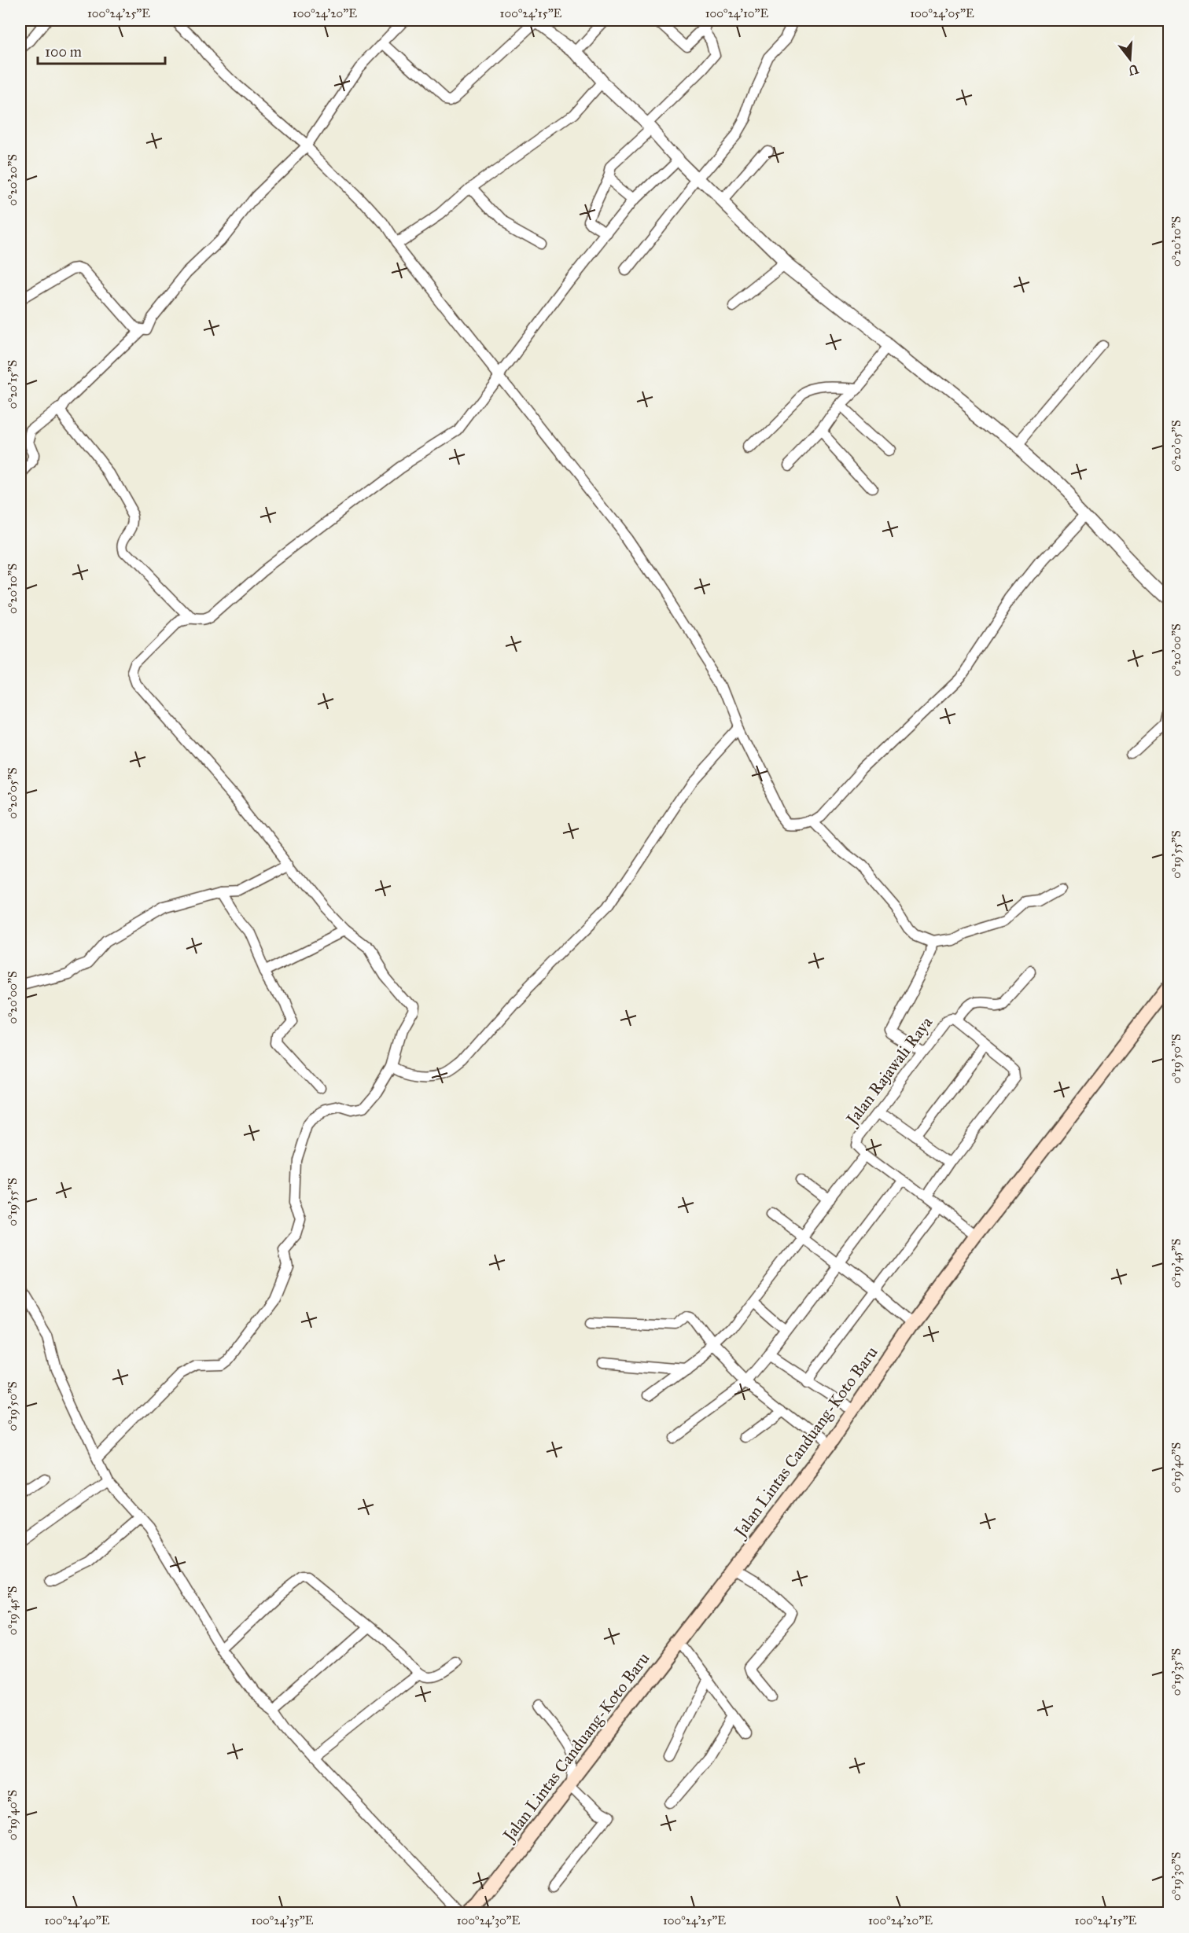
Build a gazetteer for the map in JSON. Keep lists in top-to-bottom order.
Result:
{
  "streets": {
    "main road": ["Jalan Lintas Canduang-Koto Baru"],
    "street": ["Jalan Rajawali Raya"]
  },
  "scale_bar": "100 m",
  "north": "bottom",
  "coordinates": [
    "100°24'25\"E",
    "100°24'20\"E",
    "100°24'15\"E",
    "100°24'10\"E",
    "100°24'05\"E",
    "0°20'20\"S",
    "0°20'10\"S",
    "0°20'15\"S",
    "0°20'05\"S",
    "0°20'00\"S",
    "0°19'55\"S",
    "0°19'50\"S",
    "0°19'45\"S",
    "0°19'40\"S",
    "0°19'35\"S",
    "0°19'30\"S",
    "100°24'40\"E",
    "100°24'35\"E",
    "100°24'30\"E"
  ]
}
